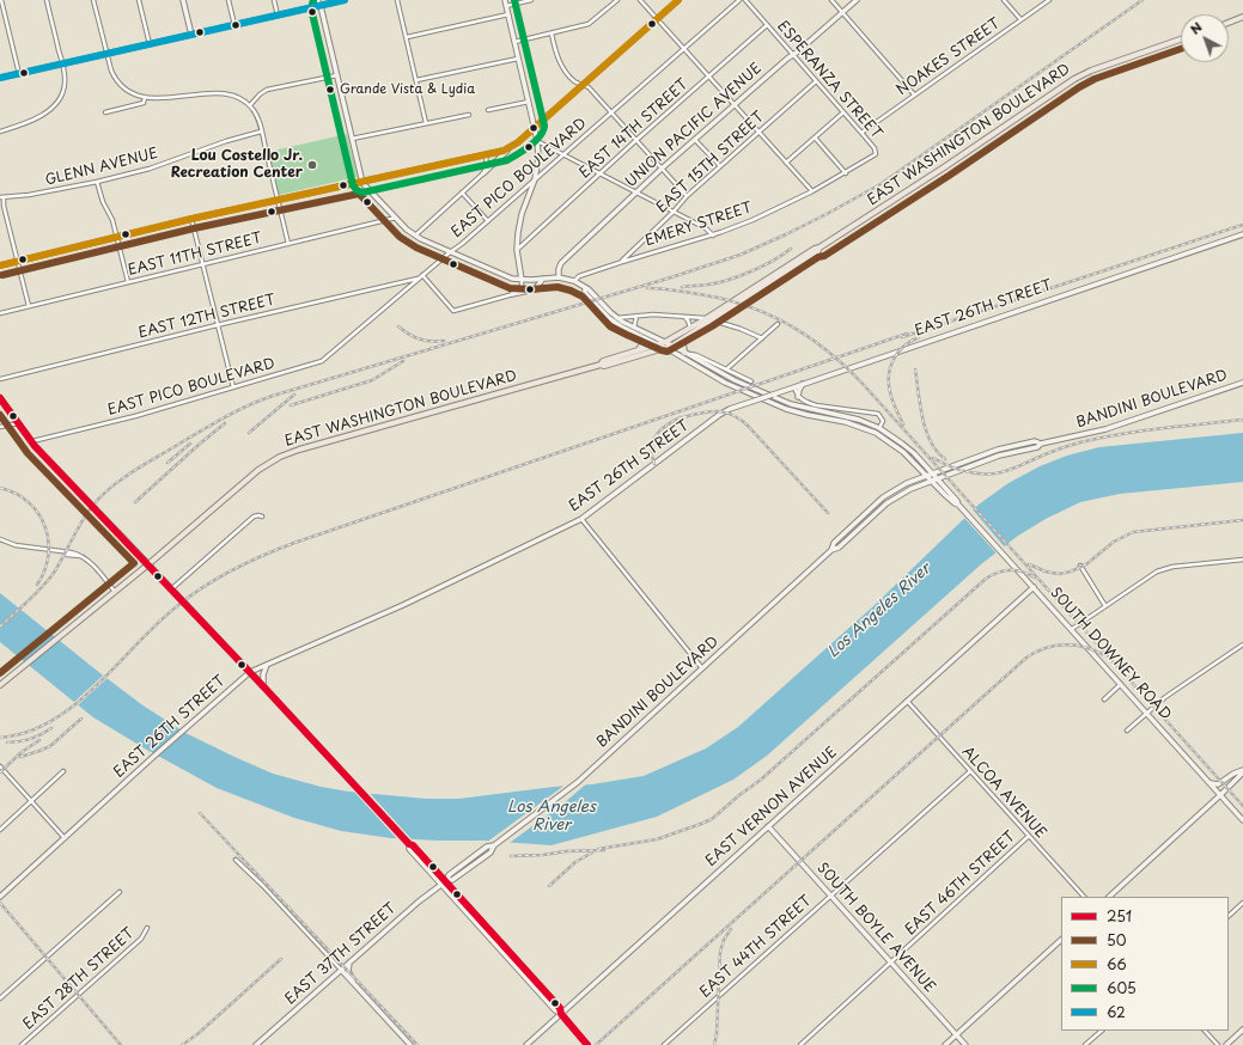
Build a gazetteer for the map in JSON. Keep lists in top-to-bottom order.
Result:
{
  "streets": {
    "main road": [
      "UNION PACIFIC AVENUE",
      "EAST WASHINGTON BOULEVARD",
      "EAST 26TH STREET",
      "BANDINI BOULEVARD",
      "SOUTH DOWNEY ROAD",
      "EAST VERNON AVENUE",
      "SOUTH BOYLE AVENUE",
      "EAST 37TH STREET"
    ],
    "street": [
      "NOAKES STREET",
      "ESPERANZA STREET",
      "EAST 14TH STREET",
      "EAST 15TH STREET",
      "GLENN AVENUE",
      "EAST PICO BOULEVARD",
      "EMERY STREET",
      "EAST 11TH STREET",
      "EAST 12TH STREET",
      "ALCOA AVENUE",
      "EAST 46TH STREET",
      "EAST 44TH STREET",
      "EAST 28TH STREET"
    ]
  },
  "crossings": [
    ["NOAKES STREET", "ESPERANZA STREET"],
    ["ESPERANZA STREET", "UNION PACIFIC AVENUE"],
    ["ESPERANZA STREET", "EAST 14TH STREET"],
    ["ESPERANZA STREET", "EAST 15TH STREET"],
    ["ESPERANZA STREET", "EMERY STREET"],
    ["EAST WASHINGTON BOULEVARD", "SOUTH DOWNEY ROAD"],
    ["EAST 15TH STREET", "EMERY STREET"],
    ["EAST PICO BOULEVARD", "EAST 12TH STREET"],
    ["BANDINI BOULEVARD", "SOUTH DOWNEY ROAD"],
    ["BANDINI BOULEVARD", "EAST 37TH STREET"],
    ["SOUTH DOWNEY ROAD", "EAST VERNON AVENUE"],
    ["ALCOA AVENUE", "EAST VERNON AVENUE"],
    ["ALCOA AVENUE", "EAST 46TH STREET"],
    ["ALCOA AVENUE", "EAST 44TH STREET"],
    ["EAST VERNON AVENUE", "SOUTH BOYLE AVENUE"],
    ["EAST 46TH STREET", "SOUTH BOYLE AVENUE"],
    ["SOUTH BOYLE AVENUE", "EAST 44TH STREET"]
  ],
  "water": ["Los Angeles River"],
  "places": ["Grande Vista & Lydia", "Lou Costello Jr. Recreation Center"],
  "lines": [
    "transit line 66",
    "transit line 605",
    "transit line 62",
    "transit line 50",
    "transit line 251"
  ],
  "legend": [
    "251",
    "50",
    "66",
    "605",
    "62"
  ],
  "north": "top left"
}
